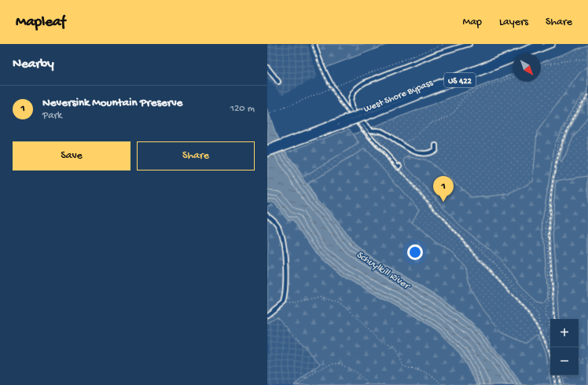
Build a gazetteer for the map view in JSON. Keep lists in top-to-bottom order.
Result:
{
  "streets": {
    "highway": ["US 422", "West Shore Bypass"]
  },
  "water": ["Schuylkill River"],
  "north": "bottom right",
  "page": {
    "header": "Mapleaf",
    "nav": ["Map", "Layers", "Share"],
    "heading": "Nearby",
    "list": [
      {
        "mark": "1",
        "name": "Neversink Mountain Preserve",
        "note": "Park",
        "value": "120 m"
      }
    ],
    "buttons": ["Save", "Share"],
    "pins": "1",
    "map_buttons": ["+", "−"]
  }
}
